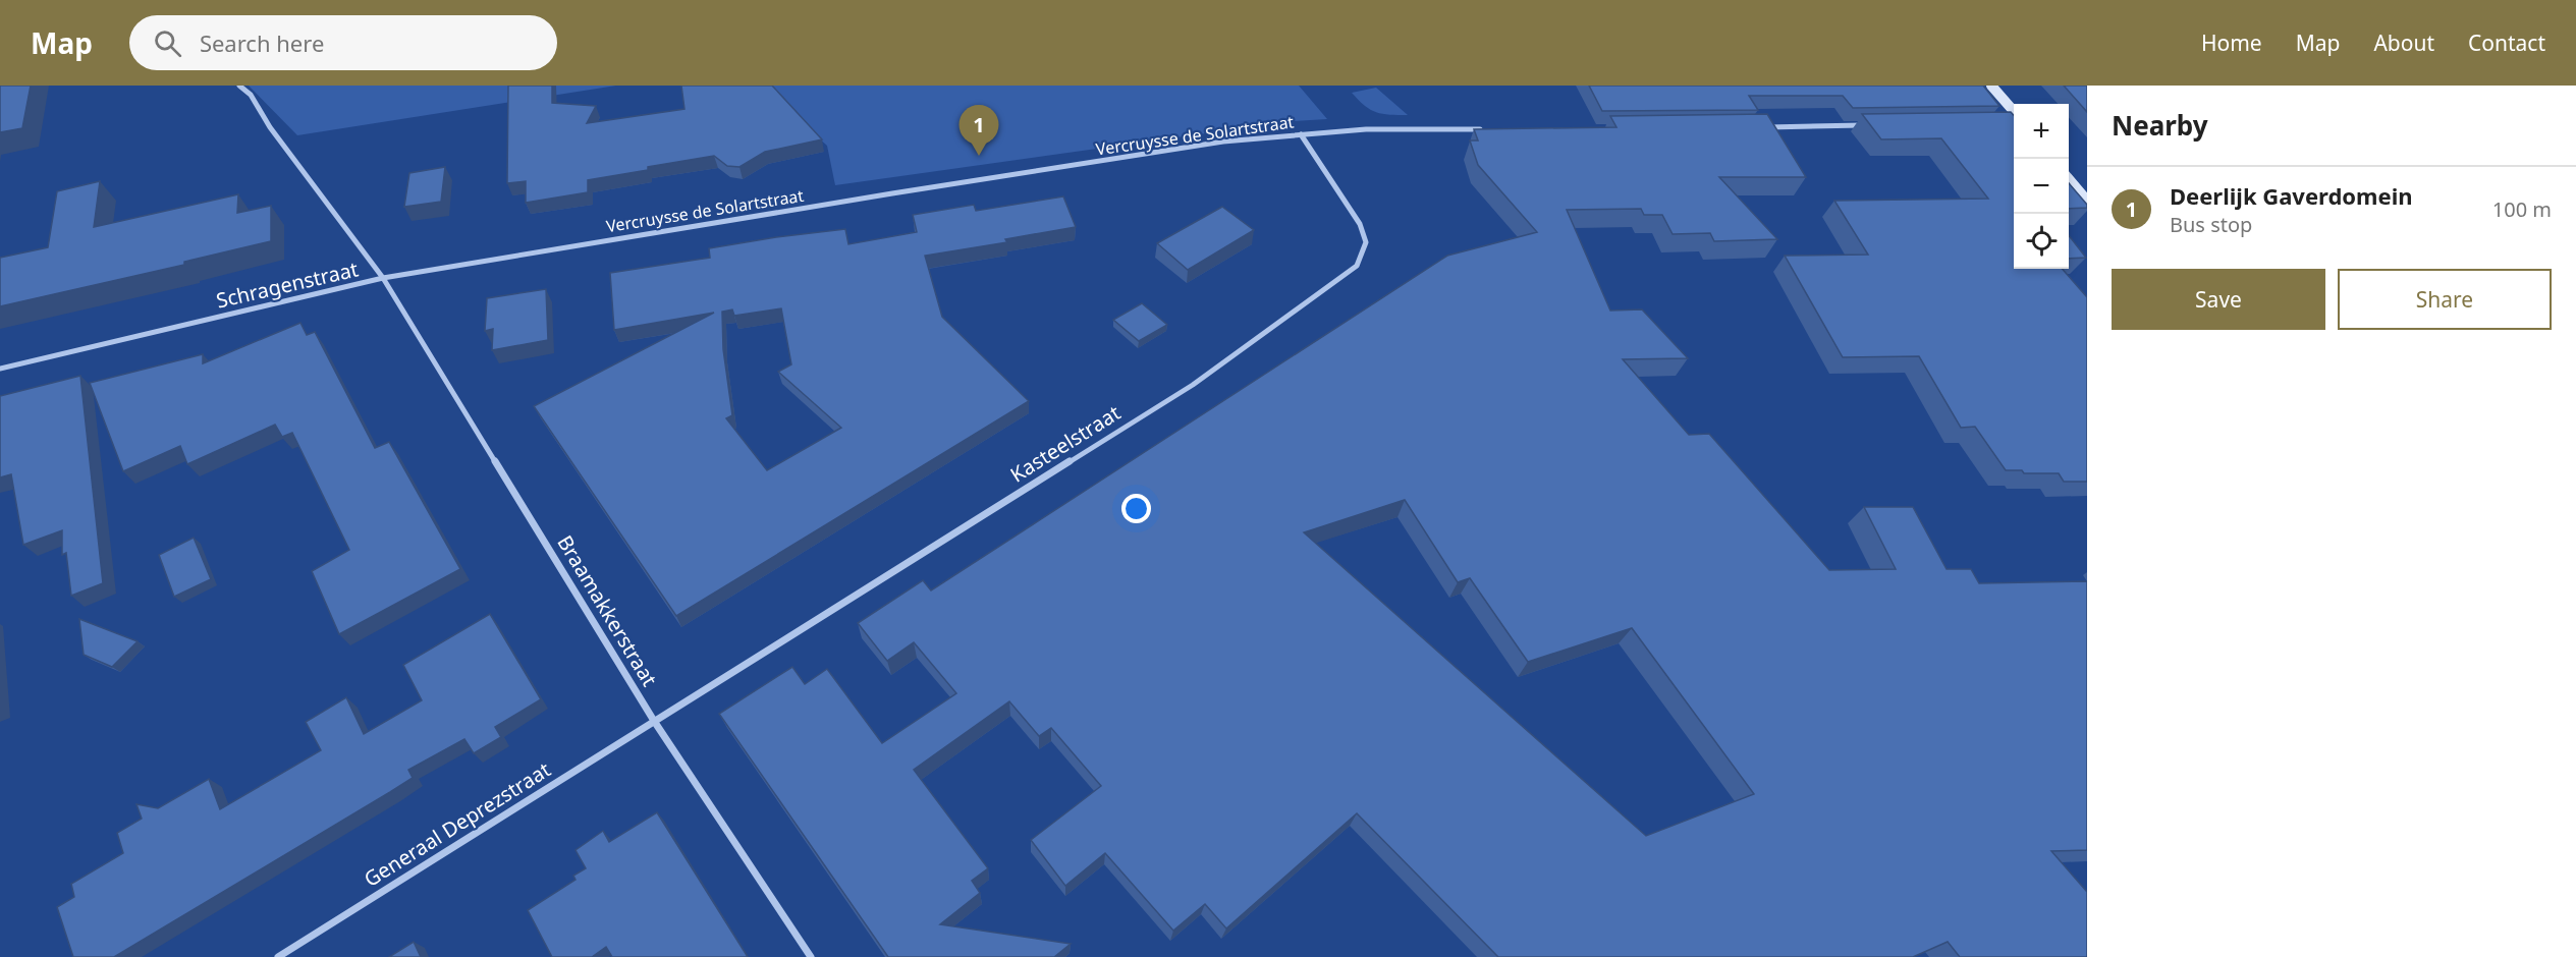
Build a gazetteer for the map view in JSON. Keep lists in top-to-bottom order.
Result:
{
  "streets": {
    "street": [
      "Vercruysse de Solartstraat",
      "Schragenstraat",
      "Kasteelstraat",
      "Braamakkerstraat",
      "Generaal Deprezstraat"
    ]
  },
  "crossings": [
    ["Vercruysse de Solartstraat", "Schragenstraat"],
    ["Vercruysse de Solartstraat", "Kasteelstraat"],
    ["Vercruysse de Solartstraat", "Braamakkerstraat"],
    ["Schragenstraat", "Braamakkerstraat"],
    ["Kasteelstraat", "Braamakkerstraat"],
    ["Kasteelstraat", "Generaal Deprezstraat"],
    ["Braamakkerstraat", "Generaal Deprezstraat"]
  ],
  "page": {
    "header": "Map",
    "search": "Search here",
    "nav": [
      "Home",
      "Map",
      "About",
      "Contact"
    ],
    "heading": "Nearby",
    "map_buttons": ["+", "−"],
    "pins": "1",
    "list": [
      {
        "mark": "1",
        "name": "Deerlijk Gaverdomein",
        "note": "Bus stop",
        "value": "100 m"
      }
    ],
    "buttons": ["Save", "Share"]
  }
}
